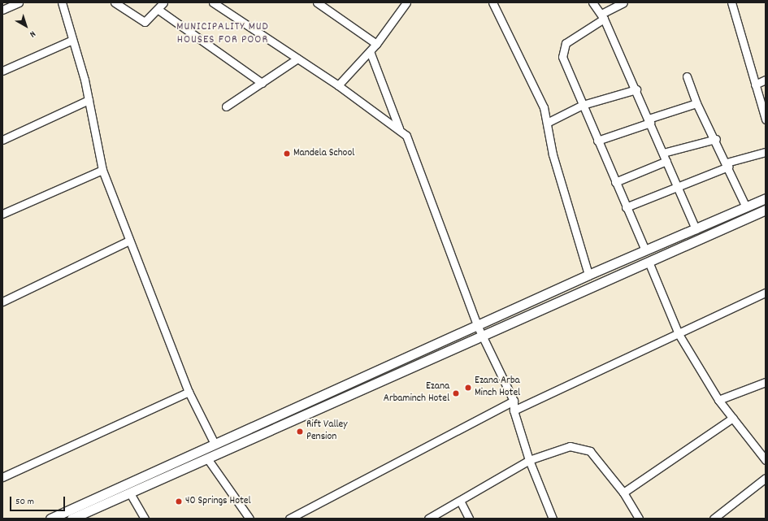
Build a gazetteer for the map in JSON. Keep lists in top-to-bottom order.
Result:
{
  "districts": ["MUNICIPALITY MUD HOUSES FOR POOR"],
  "places": [
    "Mandela School",
    "Ezana Arba Minch Hotel",
    "Ezana Arbaminch Hotel",
    "Rift Valley Pension",
    "40 Springs Hotel"
  ],
  "scale_bar": "50 m",
  "north": "bottom right"
}
